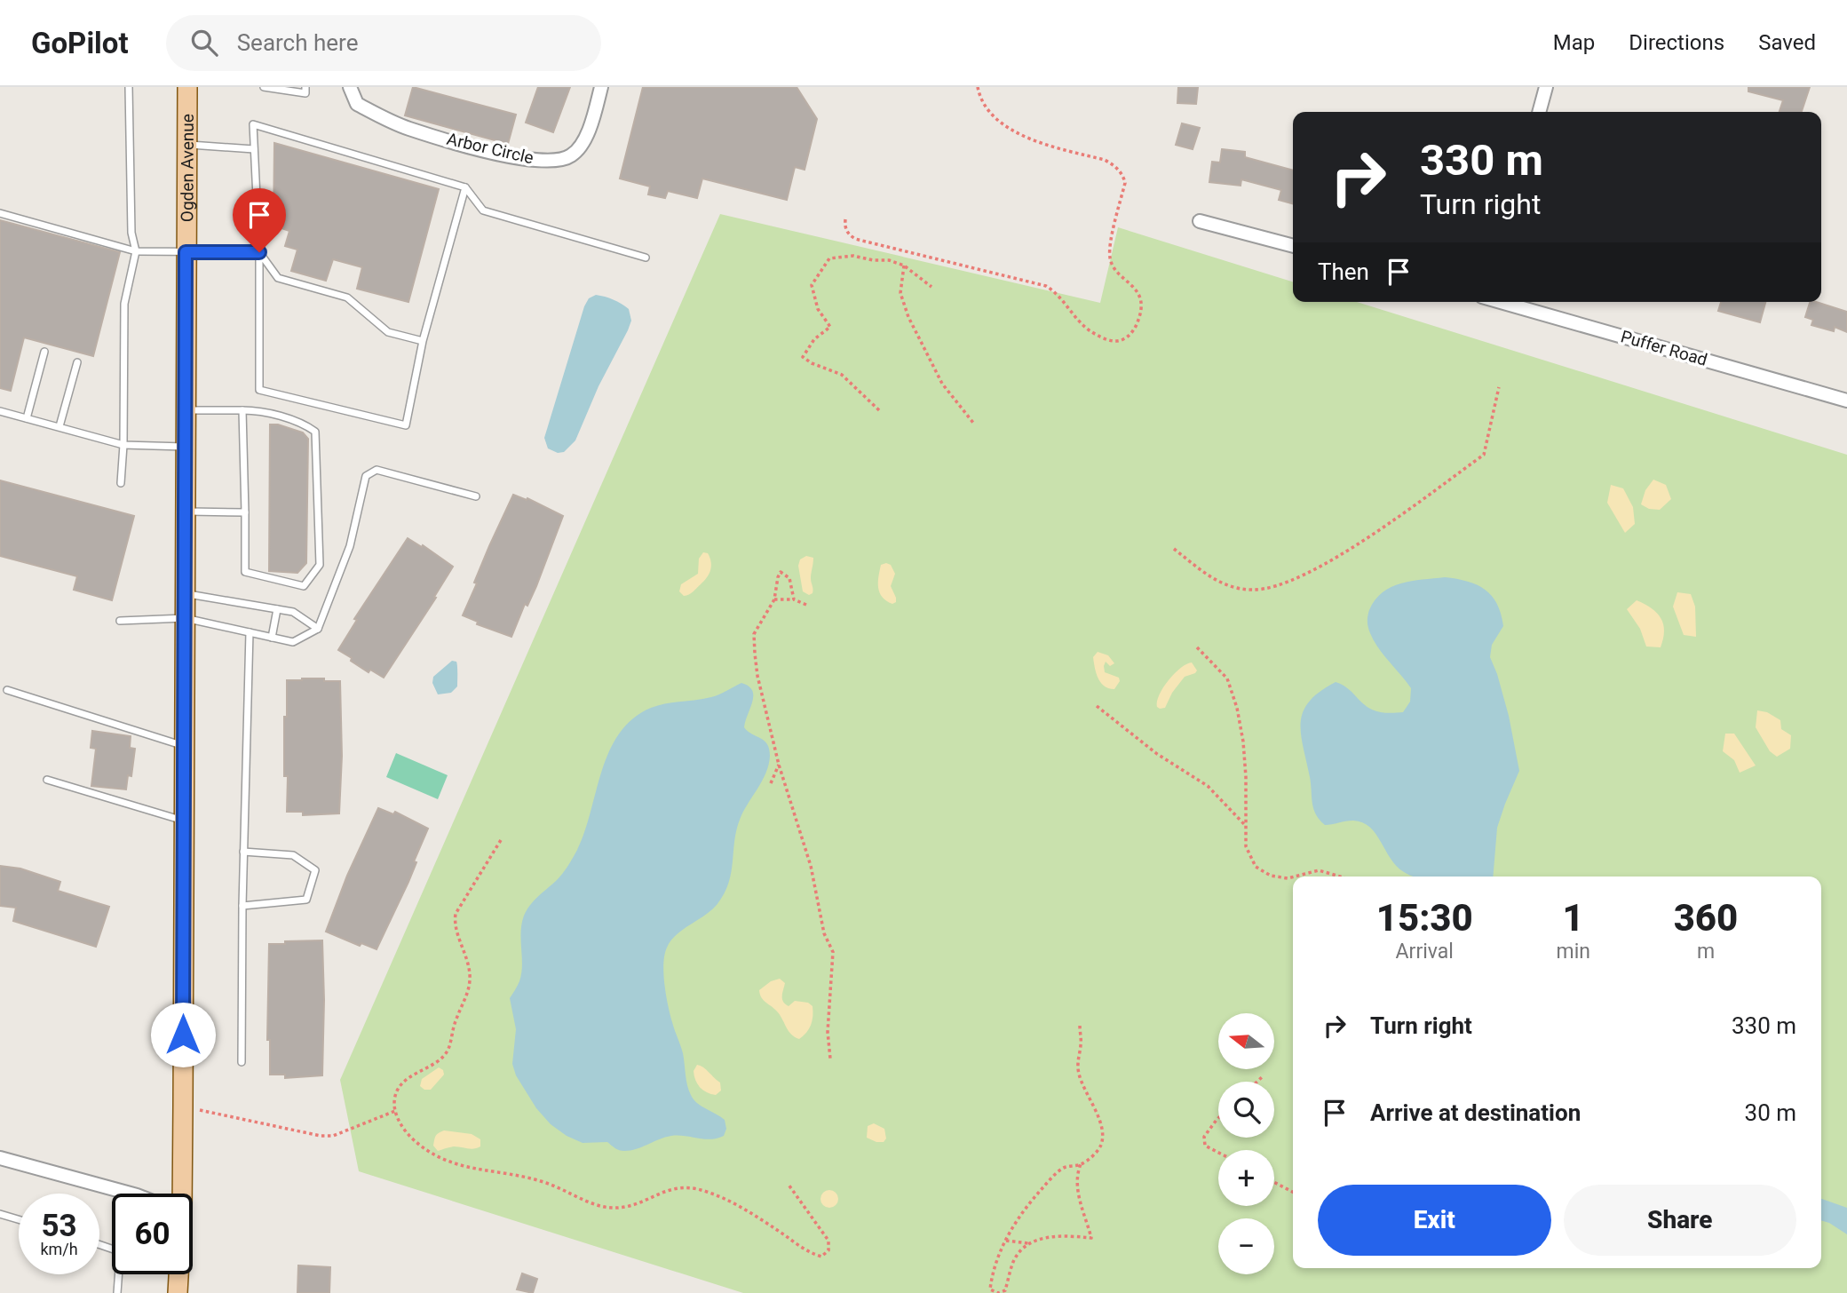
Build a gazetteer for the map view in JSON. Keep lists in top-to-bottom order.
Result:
{
  "streets": {
    "main road": ["Ogden Avenue"],
    "street": ["Arbor Circle", "Puffer Road"]
  },
  "north": "left",
  "page": {
    "header": "GoPilot",
    "search": "Search here",
    "nav": ["Map", "Directions", "Saved"],
    "turn": ["330 m", "Turn right"],
    "then": "Then",
    "eta": [
      "15:30",
      "Arrival",
      "1",
      "min",
      "360",
      "m"
    ],
    "list": [
      {
        "name": "Turn right",
        "value": "330 m"
      },
      {
        "name": "Arrive at destination",
        "value": "30 m"
      }
    ],
    "map_buttons": ["+", "−"],
    "buttons": ["Exit", "Share"],
    "speed": "53 km/h",
    "limit": "60"
  }
}
